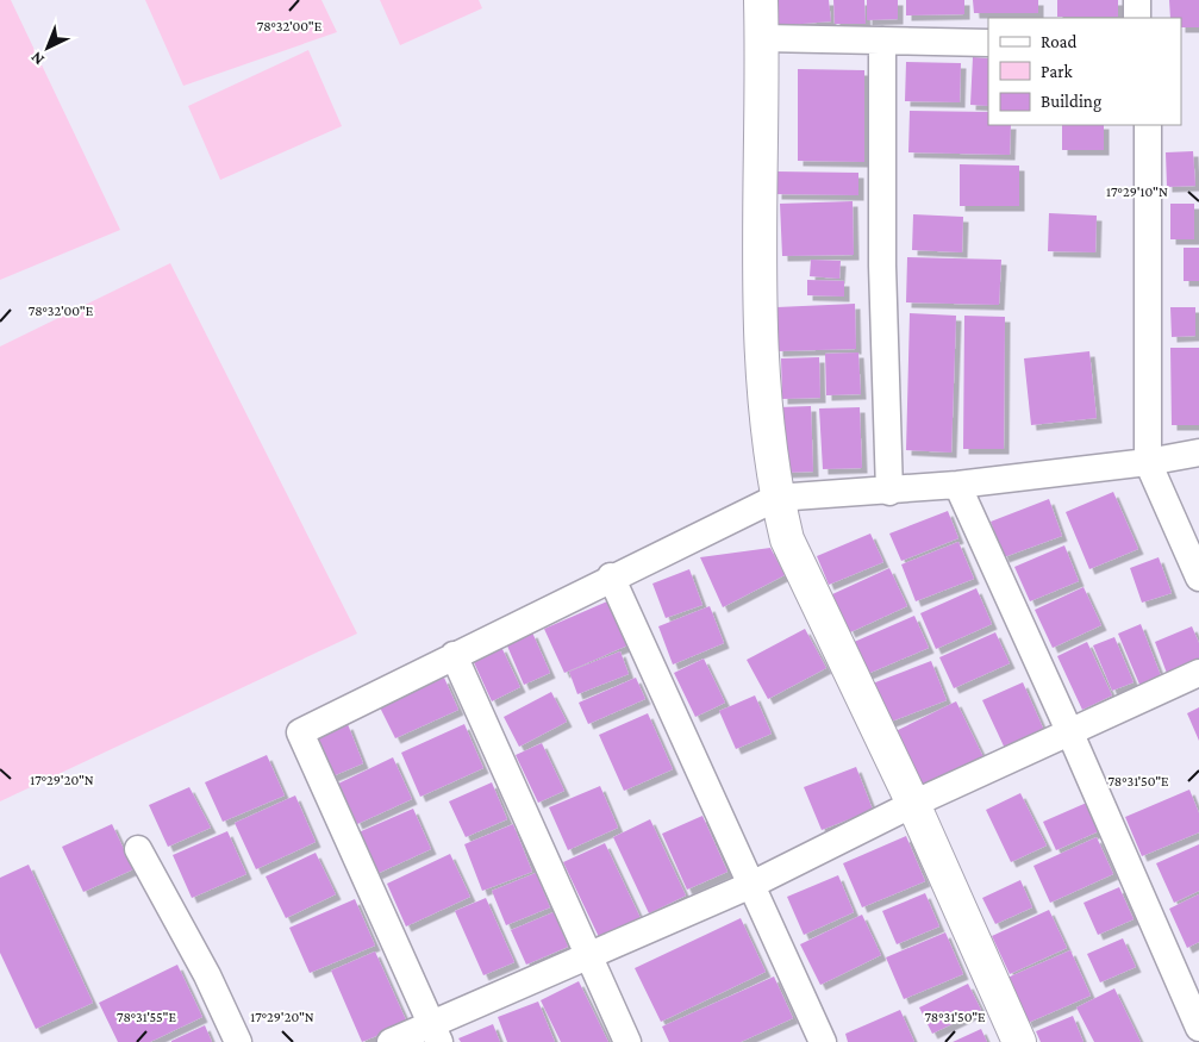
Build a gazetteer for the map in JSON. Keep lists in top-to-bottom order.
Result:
{
  "legend": ["Road", "Park", "Building"],
  "north": "bottom left",
  "coordinates": [
    "78°32'00\"E",
    "17°29'10\"N",
    "17°29'20\"N",
    "78°31'50\"E",
    "78°31'55\"E"
  ]
}
